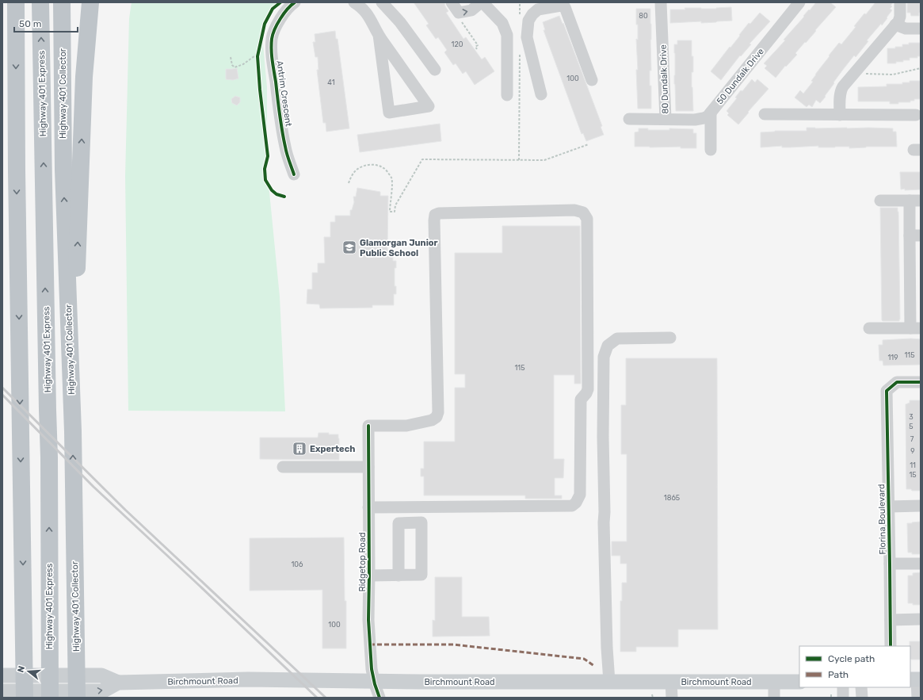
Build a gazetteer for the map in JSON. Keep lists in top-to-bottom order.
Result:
{
  "streets": {
    "highway": ["Highway 401 Express", "Highway 401 Collector"],
    "main road": ["Birchmount Road"],
    "street": [
      "50 Dundalk Drive",
      "80 Dundalk Drive",
      "Antrim Crescent",
      "Florina Boulevard",
      "Ridgetop Road"
    ]
  },
  "crossings": [
    ["50 Dundalk Drive", "80 Dundalk Drive"]
  ],
  "places": {
    "school or university": ["Glamorgan Junior Public School"],
    "building": ["Expertech"]
  },
  "house_numbers": [
    "80",
    "120",
    "100",
    "41",
    "115",
    "119",
    "115",
    "3",
    "5",
    "7",
    "9",
    "11",
    "15",
    "1865",
    "106",
    "100"
  ],
  "legend": ["Cycle path", "Path"],
  "scale_bar": "50 m",
  "north": "left"
}
